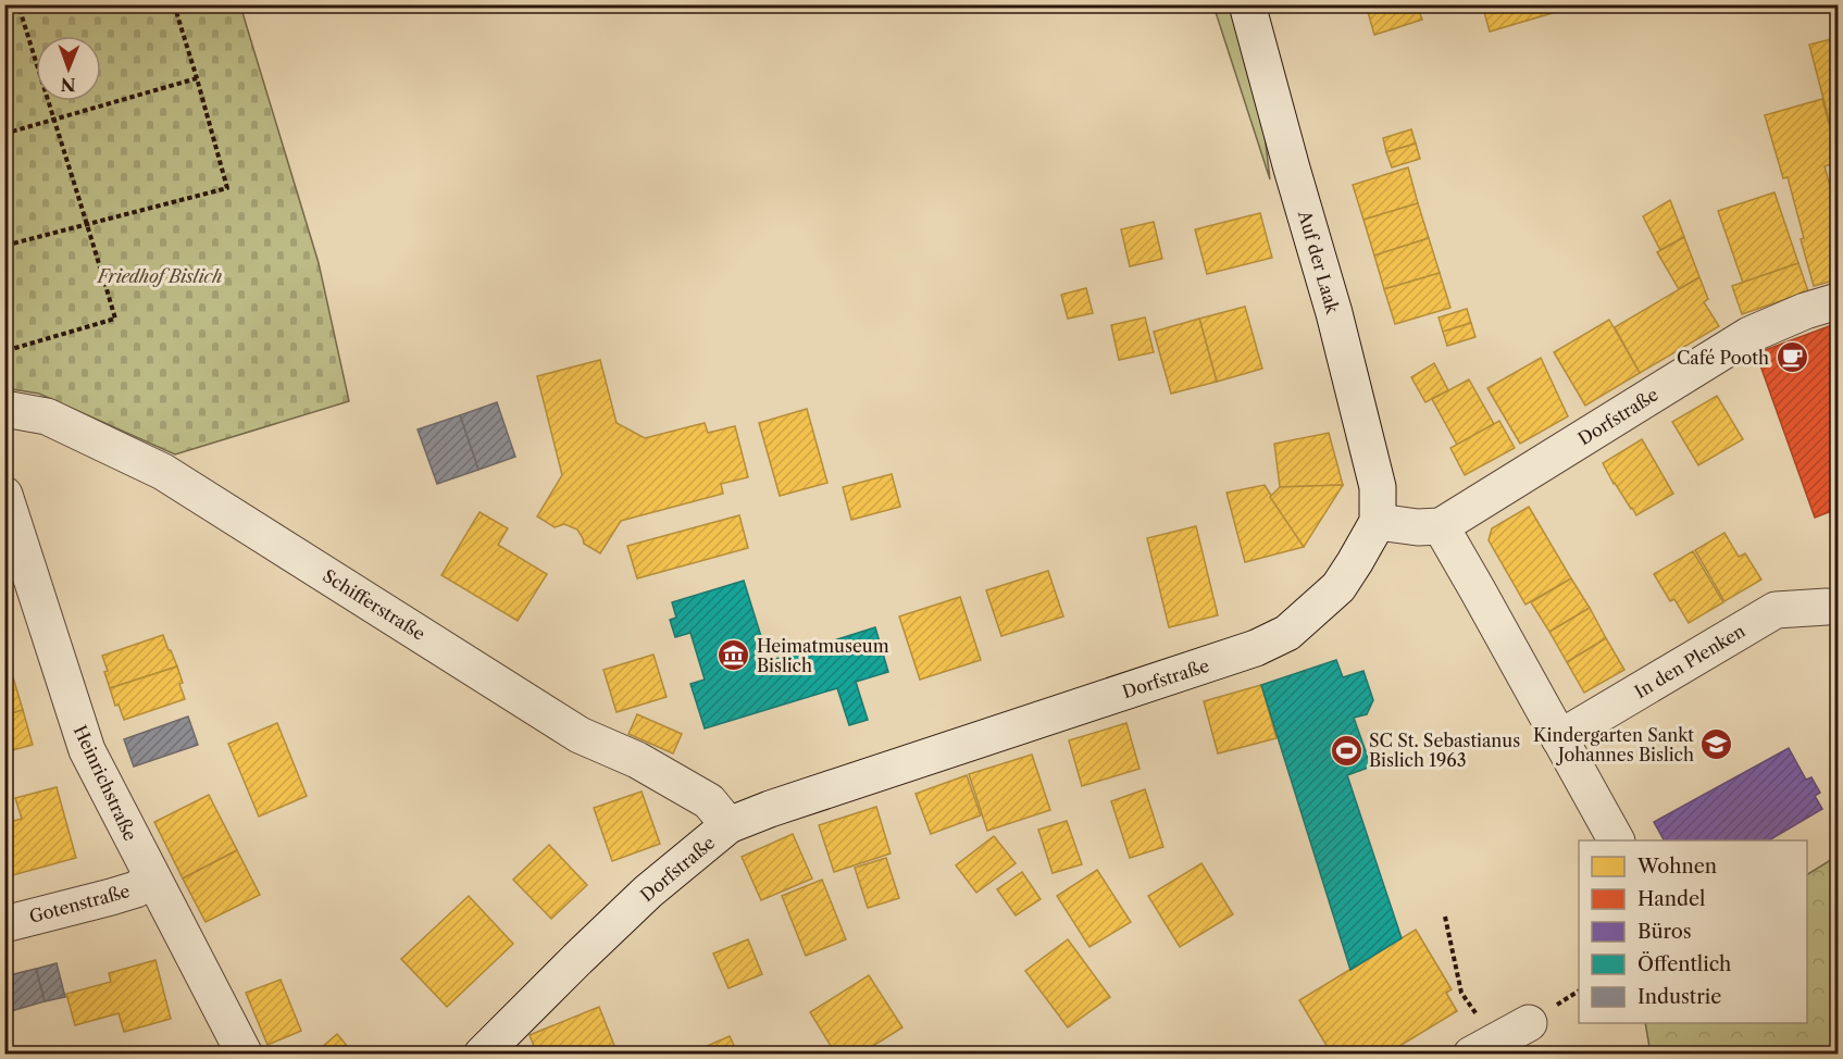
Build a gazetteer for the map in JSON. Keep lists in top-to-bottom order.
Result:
{
  "streets": {
    "street": [
      "Auf der Laak",
      "Dorfstraße",
      "Schifferstraße",
      "In den Plenken",
      "Heinrichstraße",
      "Gotenstraße"
    ]
  },
  "crossings": [
    ["Auf der Laak", "Dorfstraße"],
    ["Dorfstraße", "Schifferstraße"],
    ["Heinrichstraße", "Gotenstraße"]
  ],
  "parks": ["Friedhof Bislich"],
  "places": {
    "cafe": ["Café Pooth"],
    "museum": ["Heimatmuseum Bislich"],
    "school or university": ["Kindergarten Sankt Johannes Bislich"],
    "sports": ["SC St. Sebastianus Bislich 1963"]
  },
  "legend": [
    "Wohnen",
    "Handel",
    "Büros",
    "Öffentlich",
    "Industrie"
  ],
  "north": "bottom"
}
